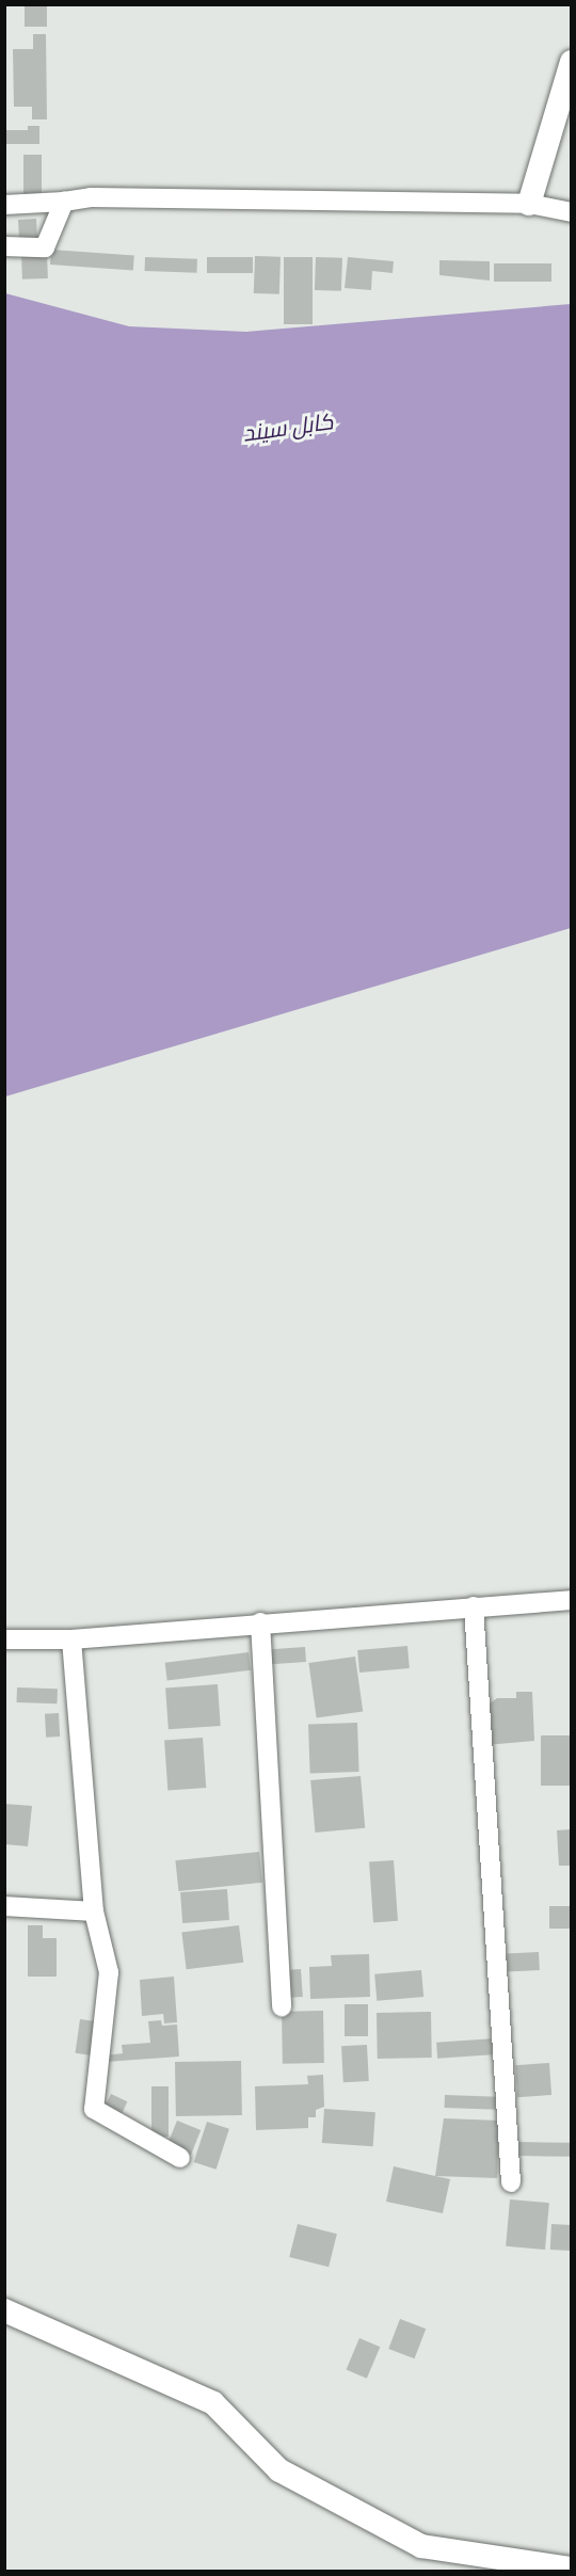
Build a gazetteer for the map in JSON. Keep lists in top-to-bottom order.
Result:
{
  "water": ["کابل سيند"]
}
